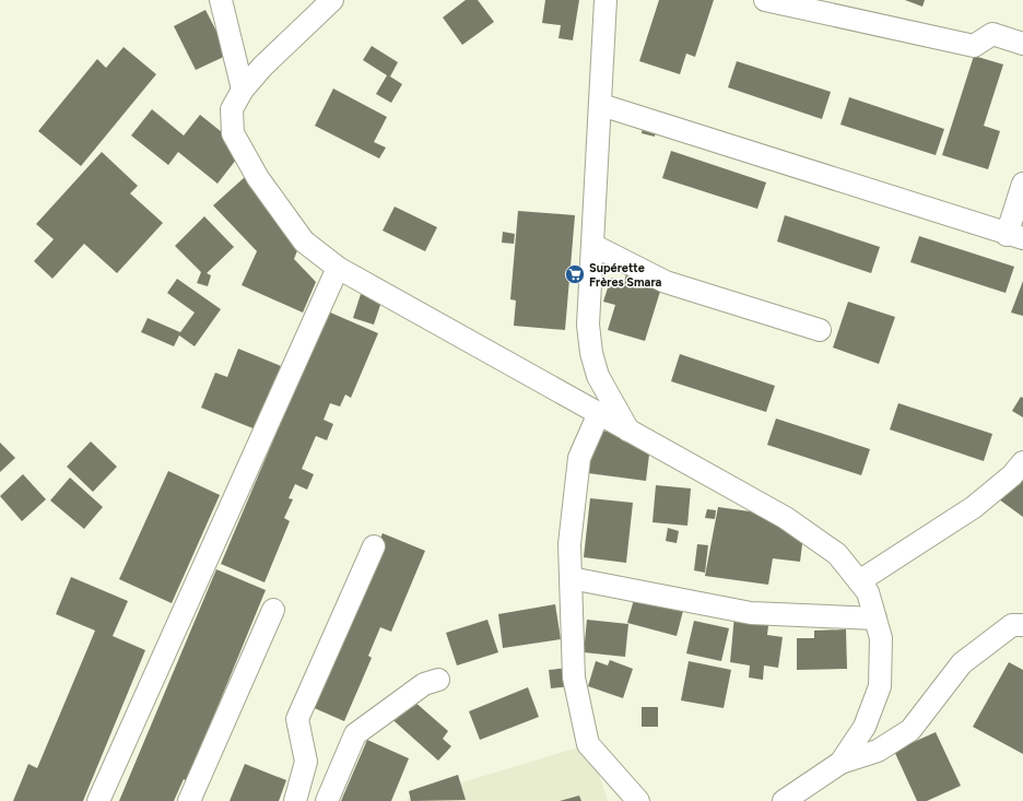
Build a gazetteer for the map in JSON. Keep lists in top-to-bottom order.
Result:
{
  "places": {
    "supermarket": ["Supérette Frères Smara"]
  }
}
